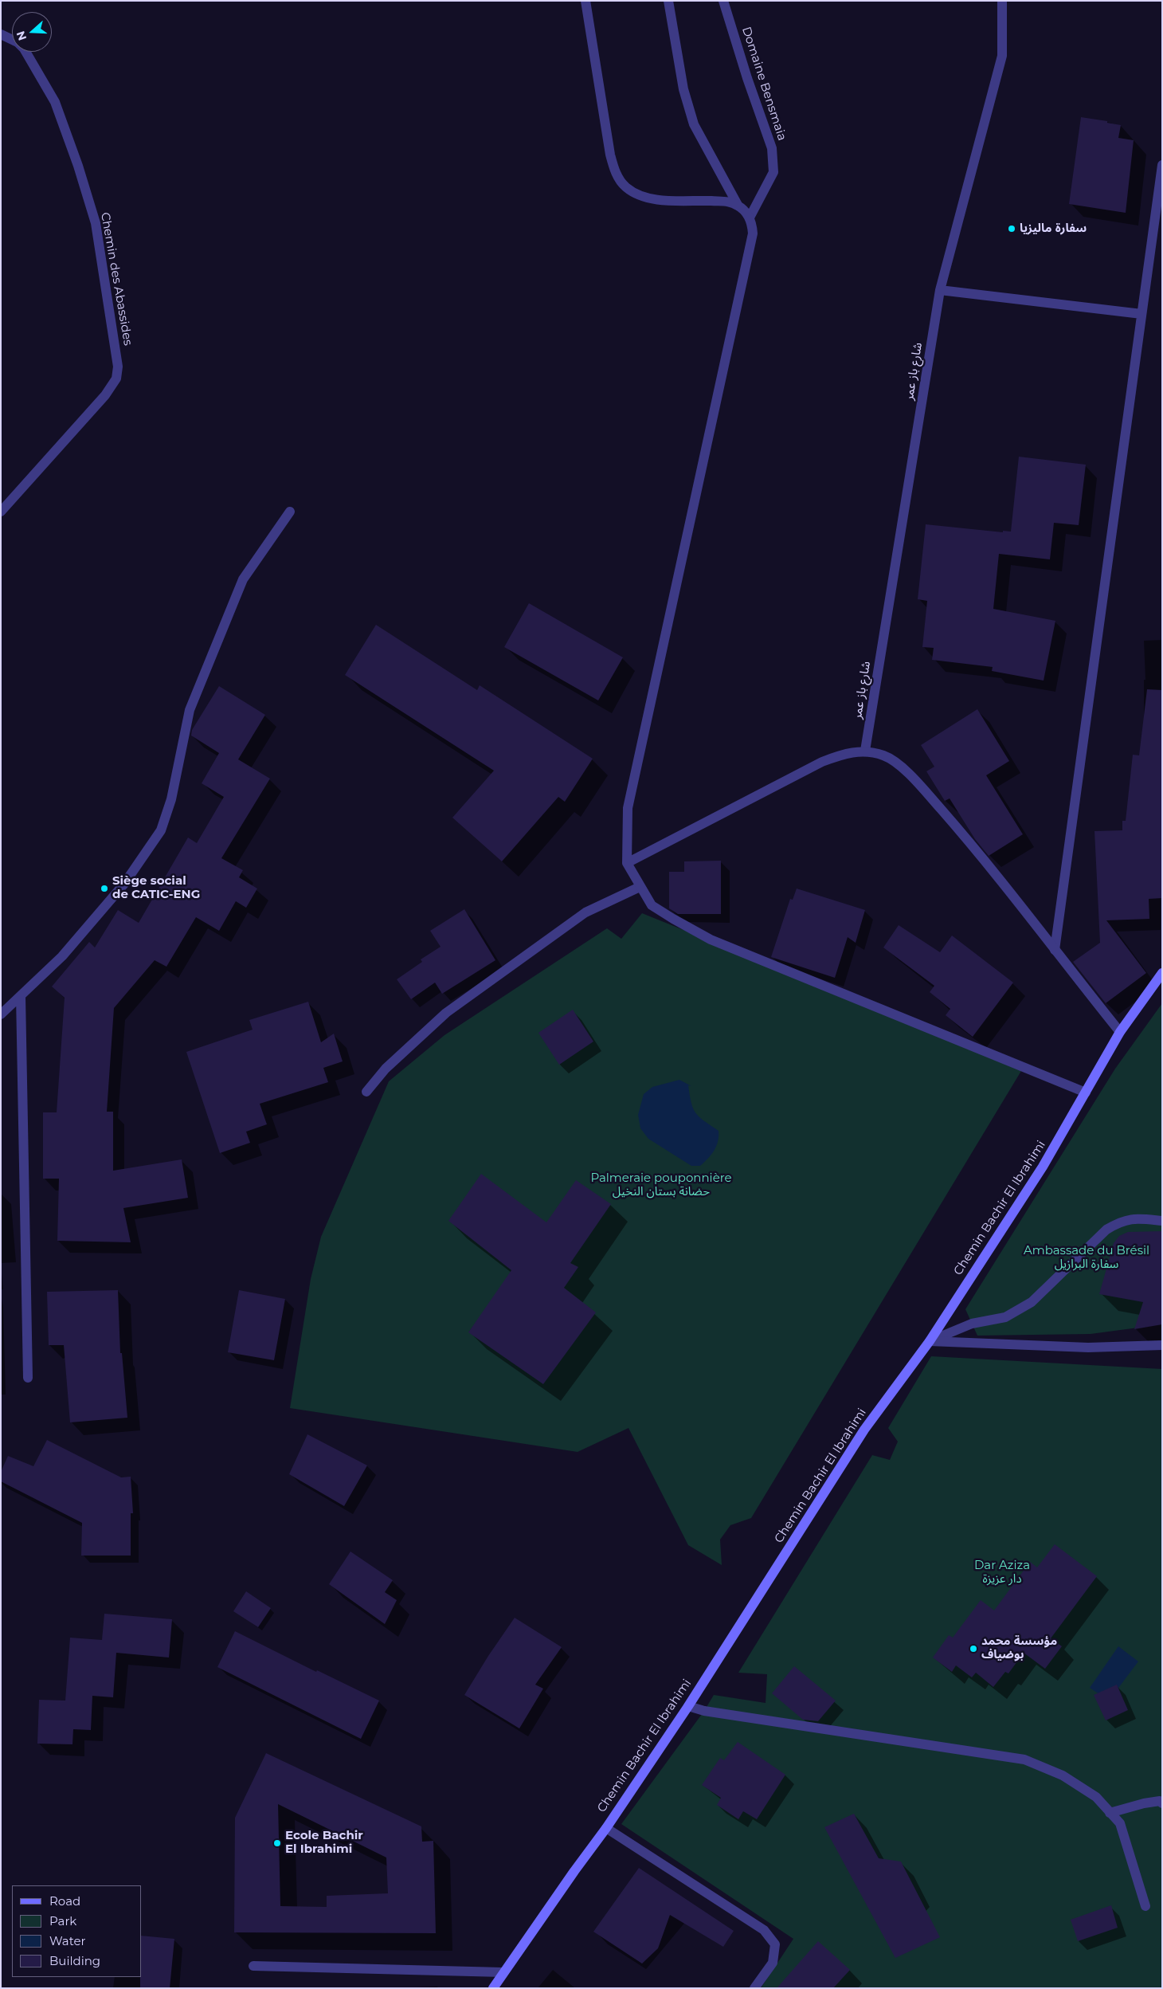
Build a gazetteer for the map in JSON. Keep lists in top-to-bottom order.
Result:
{
  "streets": {
    "main road": ["Chemin Bachir El Ibrahimi"],
    "street": ["Domaine Bensmaia", "Chemin des Abassides", "شارع باز عمر"]
  },
  "parks": ["Palmeraie pouponnière حضانة بستان النخيل", "Ambassade du Brésil سفارة البرازيل", "Dar Aziza دار عزيزة"],
  "places": [
    "سفارة ماليزيا",
    "Siège social de CATIC-ENG",
    "مؤسسة محمد بوضياف",
    "Ecole Bachir El Ibrahimi"
  ],
  "legend": [
    "Road",
    "Park",
    "Water",
    "Building"
  ],
  "north": "left"
}
